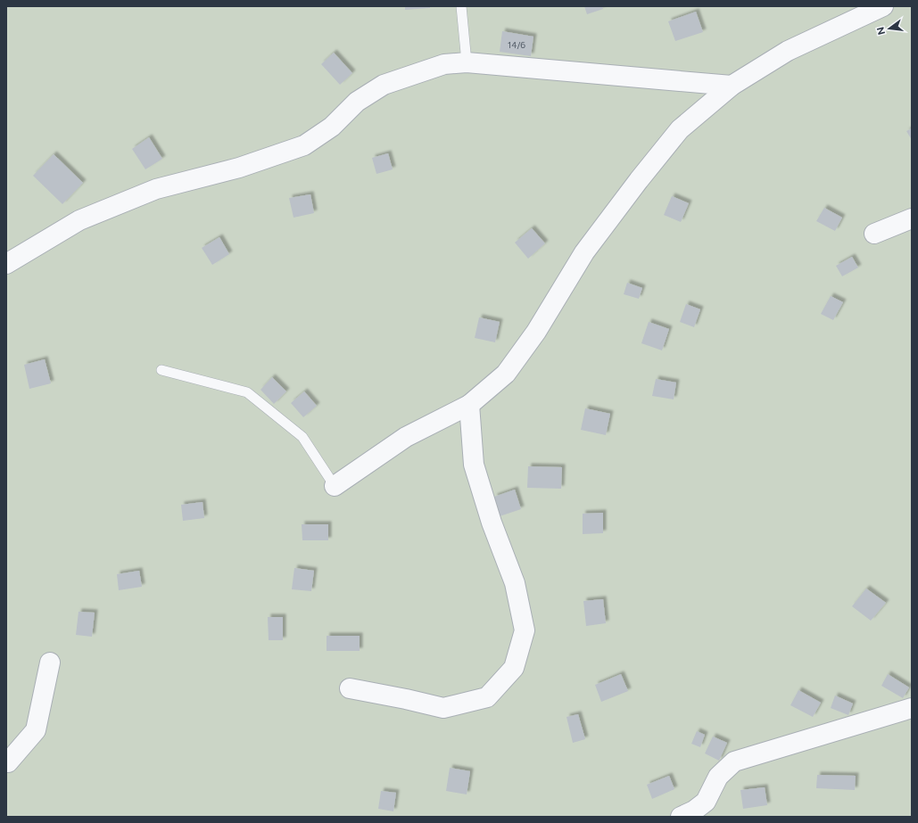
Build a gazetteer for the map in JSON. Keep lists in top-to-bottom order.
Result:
{
  "house_numbers": ["14/6"],
  "north": "left"
}
